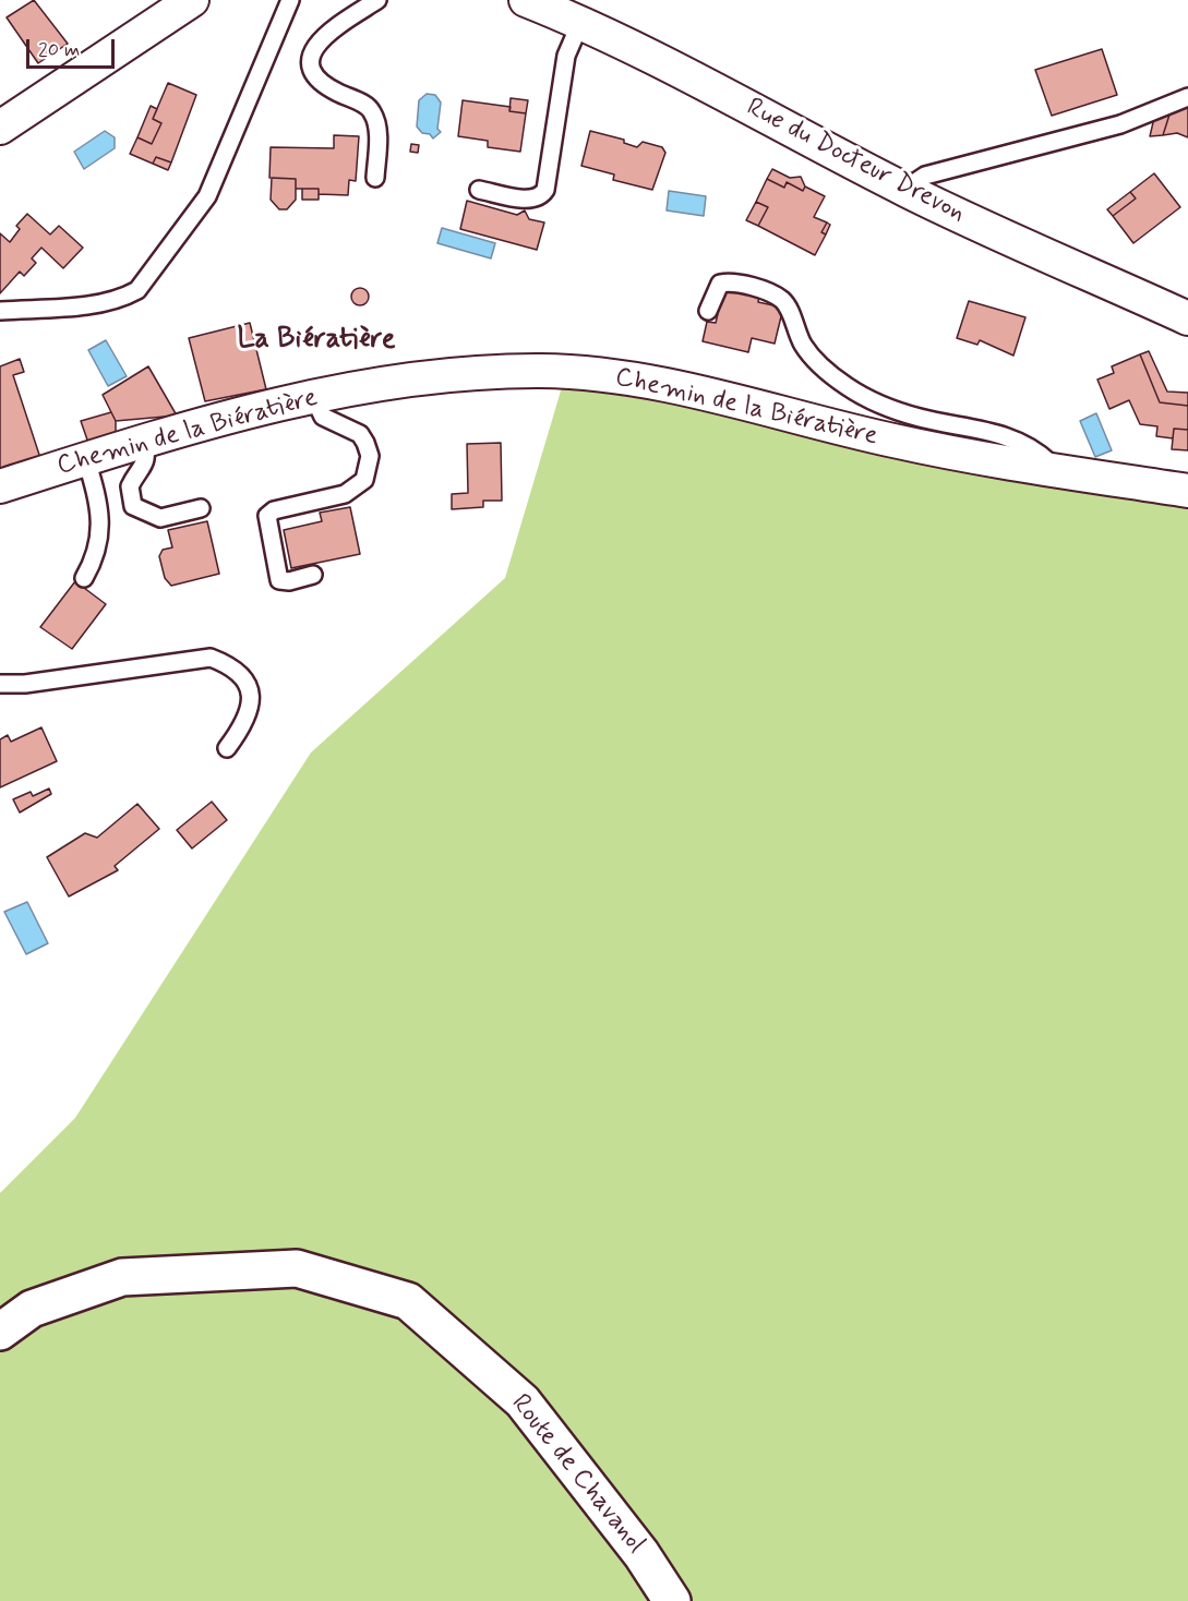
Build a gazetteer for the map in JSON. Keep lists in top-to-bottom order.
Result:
{
  "streets": {
    "street": ["Rue du Docteur Drevon", "Chemin de la Biératière", "Route de Chavanol"]
  },
  "districts": ["La Biératière"],
  "scale_bar": "20 m"
}
